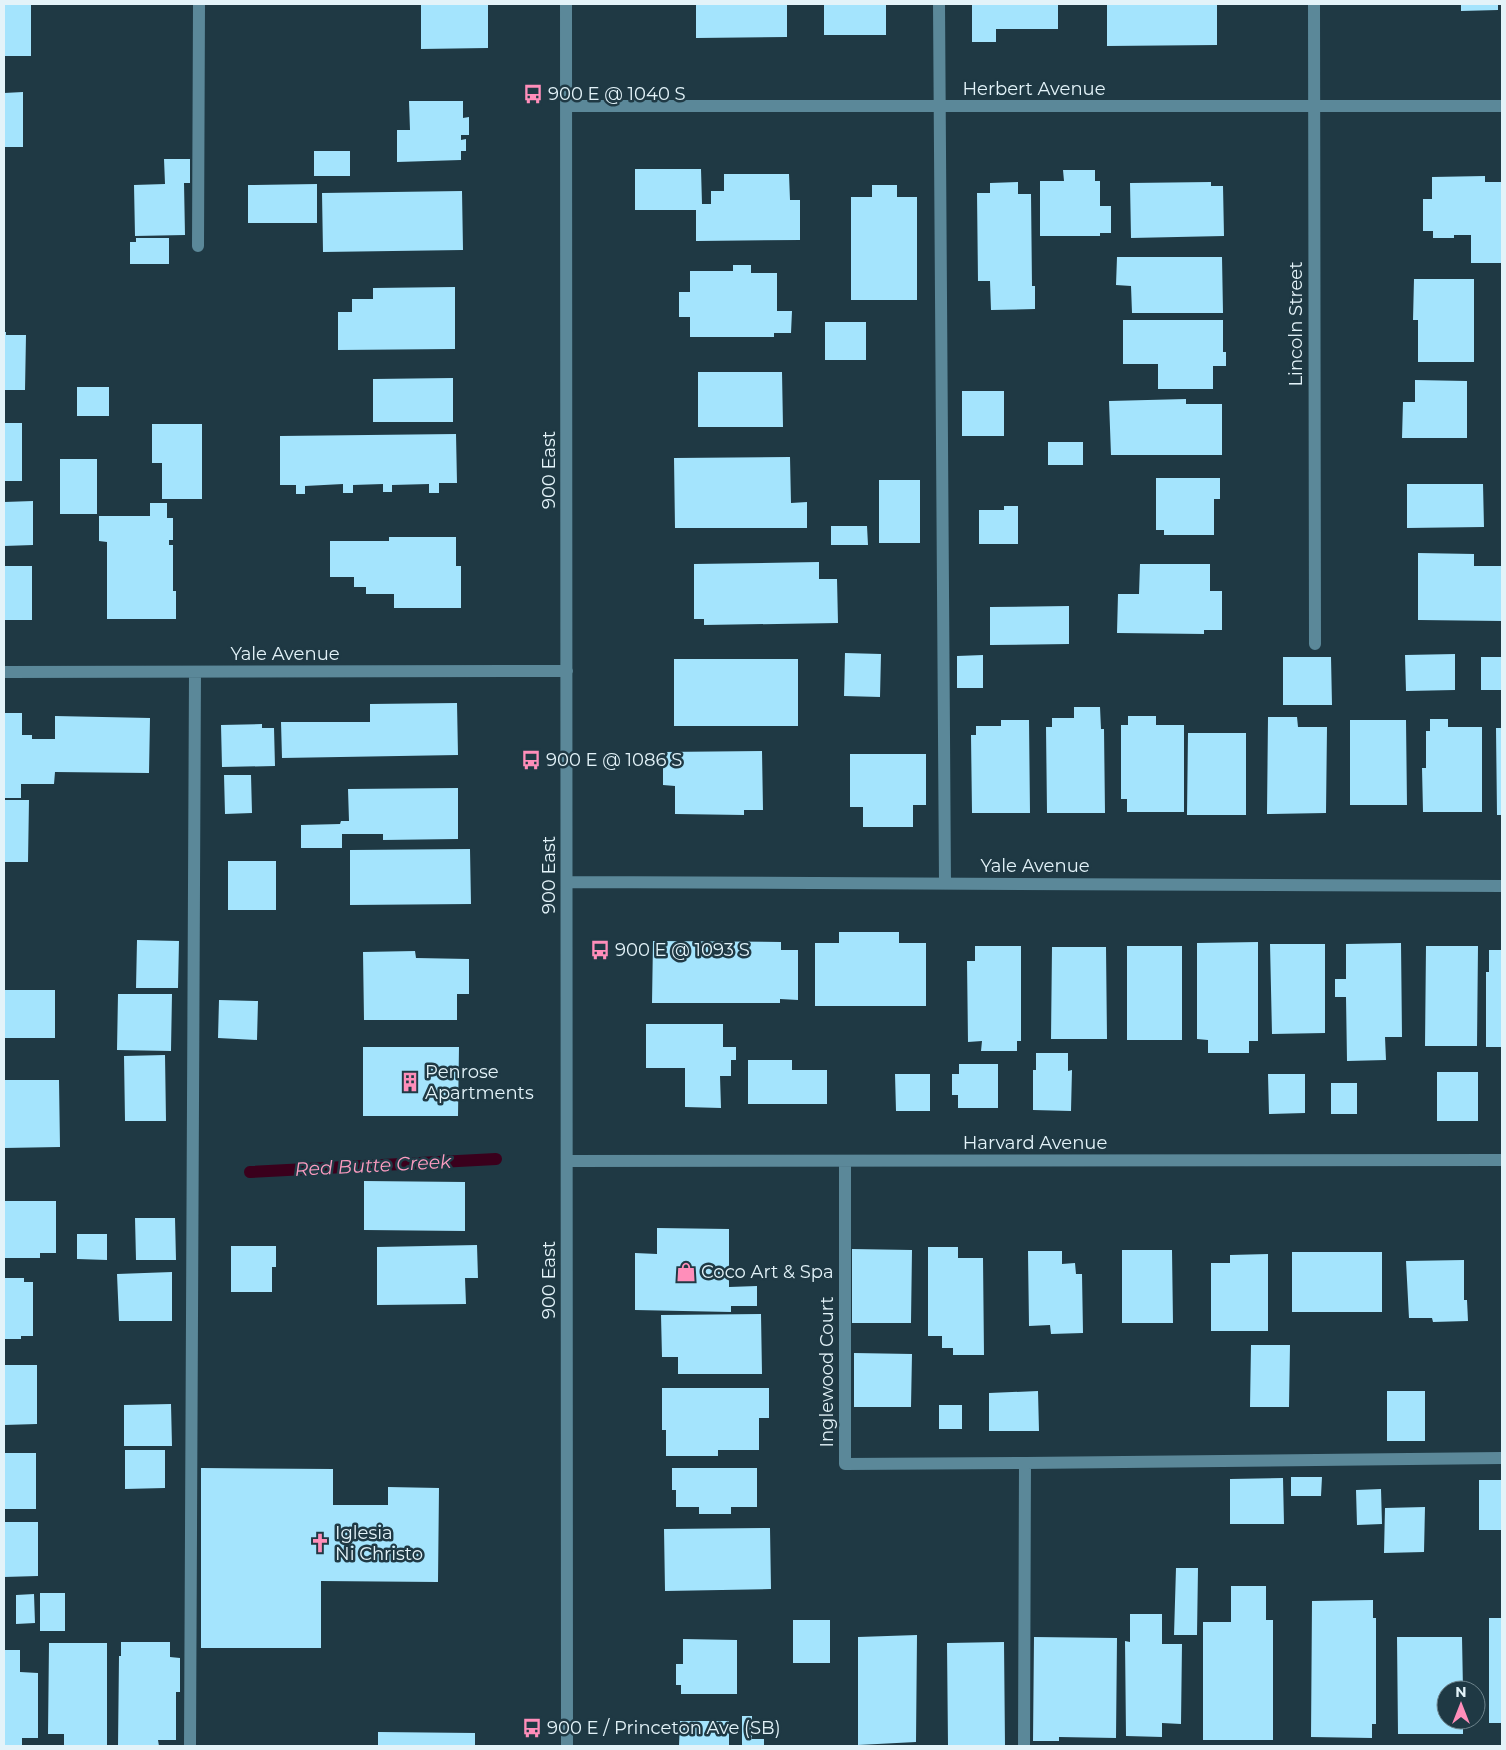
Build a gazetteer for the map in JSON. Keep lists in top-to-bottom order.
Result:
{
  "streets": {
    "street": [
      "Herbert Avenue",
      "Lincoln Street",
      "900 East",
      "Yale Avenue",
      "Harvard Avenue",
      "Inglewood Court"
    ]
  },
  "crossings": [
    ["Herbert Avenue", "Lincoln Street"],
    ["Herbert Avenue", "900 East"],
    ["900 East", "Yale Avenue"],
    ["900 East", "Harvard Avenue"],
    ["Harvard Avenue", "Inglewood Court"]
  ],
  "water": ["Red Butte Creek"],
  "places": {
    "bus stop": [
      "900 E @ 1040 S",
      "900 E @ 1086 S",
      "900 E @ 1093 S",
      "900 E / Princeton Ave (SB)"
    ],
    "building": ["Penrose Apartments"],
    "shop": ["Coco Art & Spa"],
    "church": ["Iglesia Ni Christo"]
  },
  "north": "top"
}
